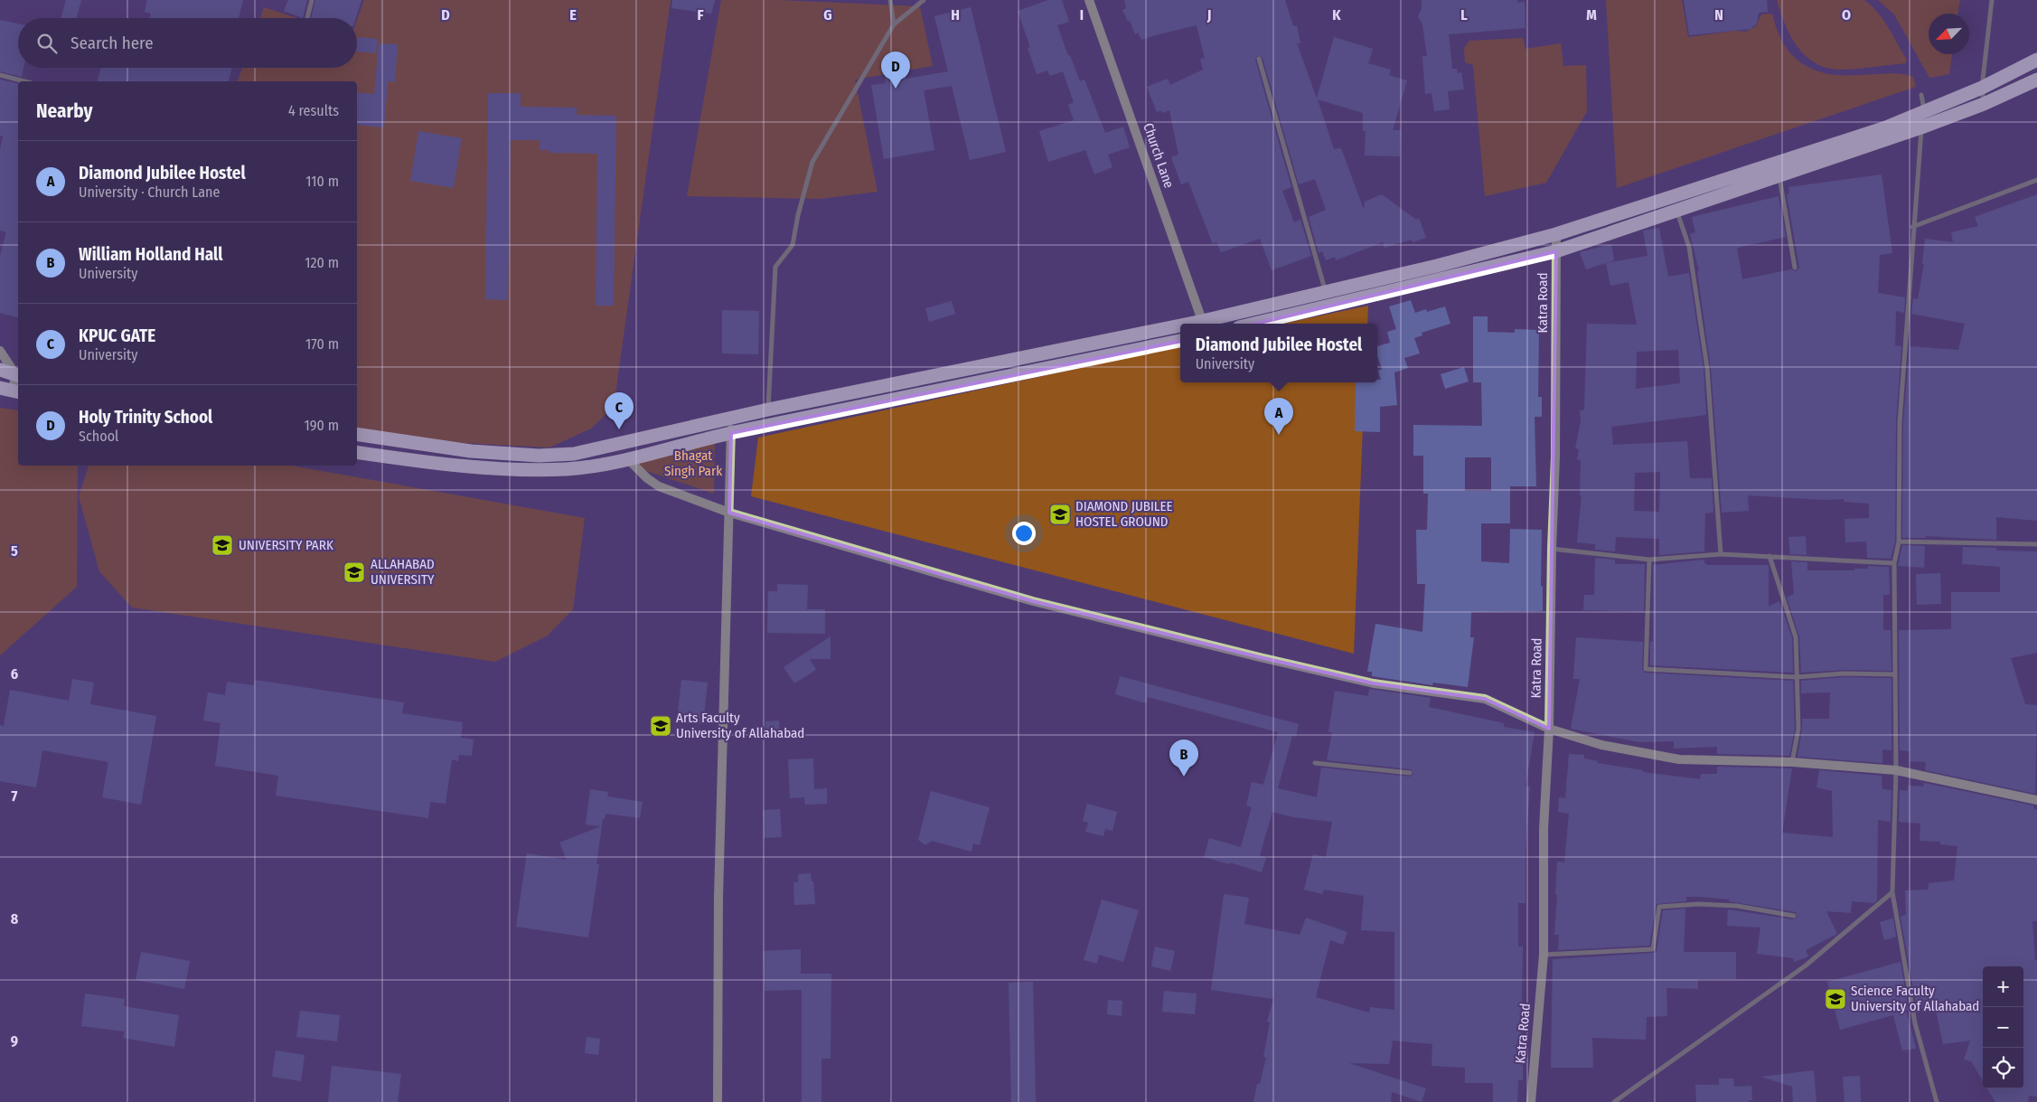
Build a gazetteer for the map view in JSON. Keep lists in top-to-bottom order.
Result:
{
  "streets": {
    "street": ["Church Lane", "Katra Road"]
  },
  "parks": ["Bhagat Singh Park"],
  "places": {
    "school or university": [
      "DIAMOND JUBILEE HOSTEL GROUND",
      "UNIVERSITY PARK",
      "ALLAHABAD UNIVERSITY",
      "Arts Faculty University of Allahabad",
      "Science Faculty University of Allahabad"
    ]
  },
  "north": "bottom left",
  "page": {
    "search": "Search here",
    "pins": [
      "D",
      "C",
      "A",
      "B"
    ],
    "heading": ["Nearby", "4 results"],
    "list": [
      {
        "mark": "A",
        "name": "Diamond Jubilee Hostel",
        "note": "University · Church Lane",
        "value": "110 m"
      },
      {
        "mark": "B",
        "name": "William Holland Hall",
        "note": "University",
        "value": "120 m"
      },
      {
        "mark": "C",
        "name": "KPUC GATE",
        "note": "University",
        "value": "170 m"
      },
      {
        "mark": "D",
        "name": "Holy Trinity School",
        "note": "School",
        "value": "190 m"
      }
    ],
    "popup": ["Diamond Jubilee Hostel", "University"],
    "map_buttons": ["+", "−"]
  },
  "grid": {
    "columns": [
      "D",
      "E",
      "F",
      "G",
      "H",
      "I",
      "J",
      "K",
      "L",
      "M",
      "N",
      "O"
    ],
    "rows": [
      "5",
      "6",
      "7",
      "8",
      "9"
    ]
  }
}
